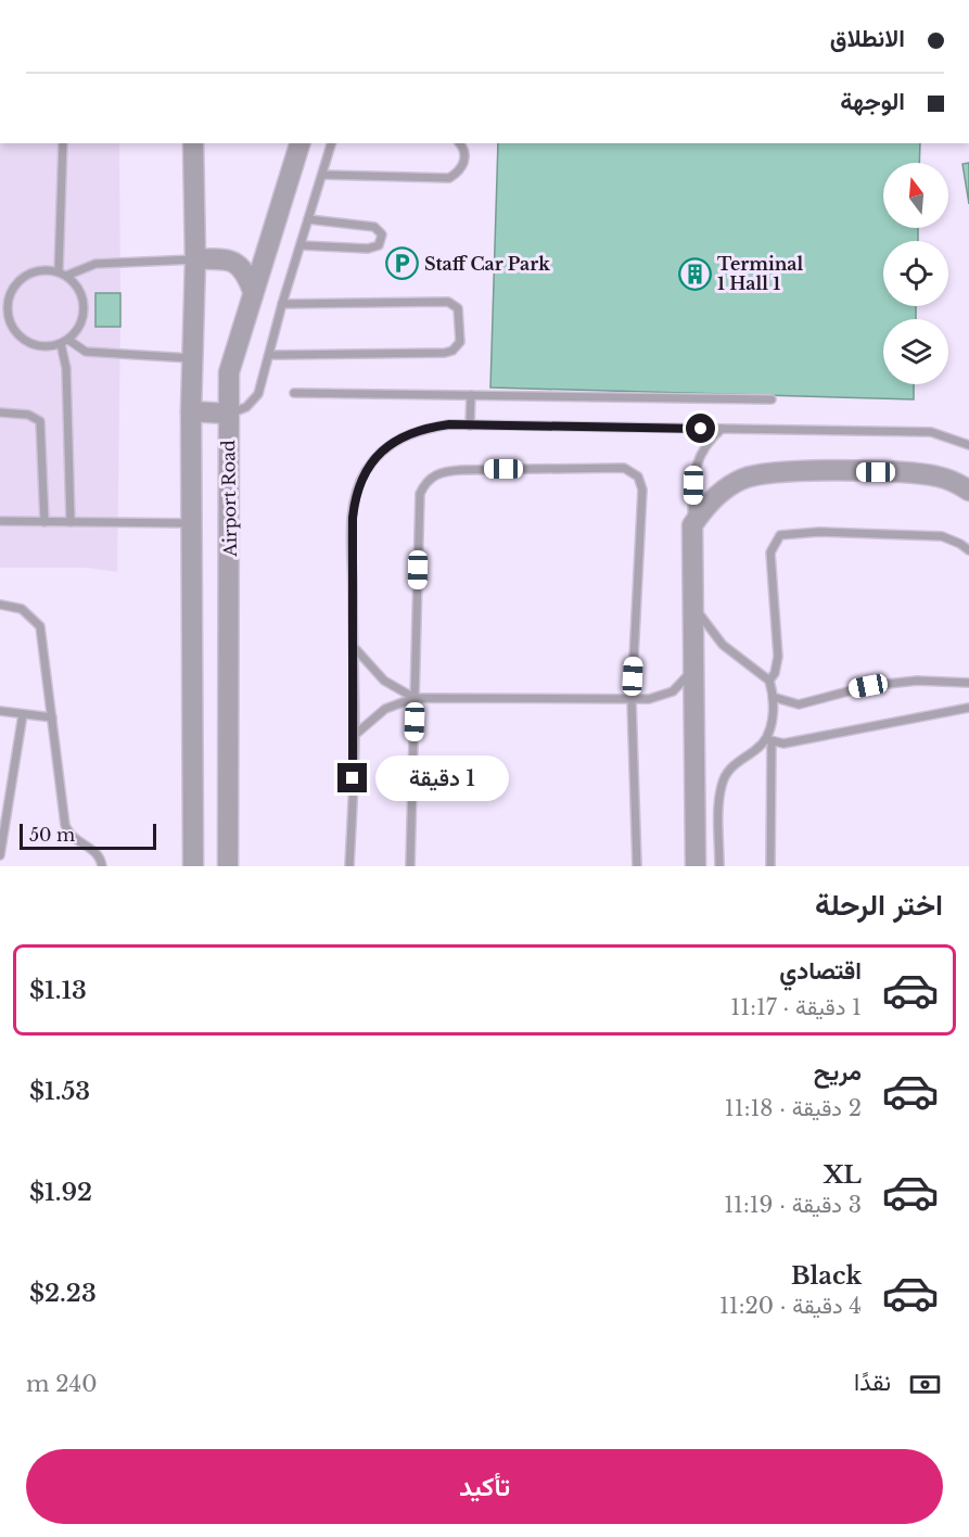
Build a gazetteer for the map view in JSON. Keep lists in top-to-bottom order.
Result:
{
  "streets": {
    "street": ["Airport Road"]
  },
  "places": {
    "parking": ["Staff Car Park"],
    "building": ["Terminal 1 Hall 1"]
  },
  "scale_bar": "50 m",
  "north": "top",
  "page": {
    "banner": ["الانطلاق", "الوجهة"],
    "bubble": "1 دقيقة",
    "scale": "50 m",
    "heading": "اختر الرحلة",
    "list": [
      {
        "name": "اقتصادي",
        "note": "1 دقيقة · 11:17",
        "value": "$1.13"
      },
      {
        "name": "مريح",
        "note": "2 دقيقة · 11:18",
        "value": "$1.53"
      },
      {
        "name": "XL",
        "note": "3 دقيقة · 11:19",
        "value": "$1.92"
      },
      {
        "name": "Black",
        "note": "4 دقيقة · 11:20",
        "value": "$2.23"
      }
    ],
    "pay": ["نقدًا", "240 m"],
    "buttons": "تأكيد"
  }
}
